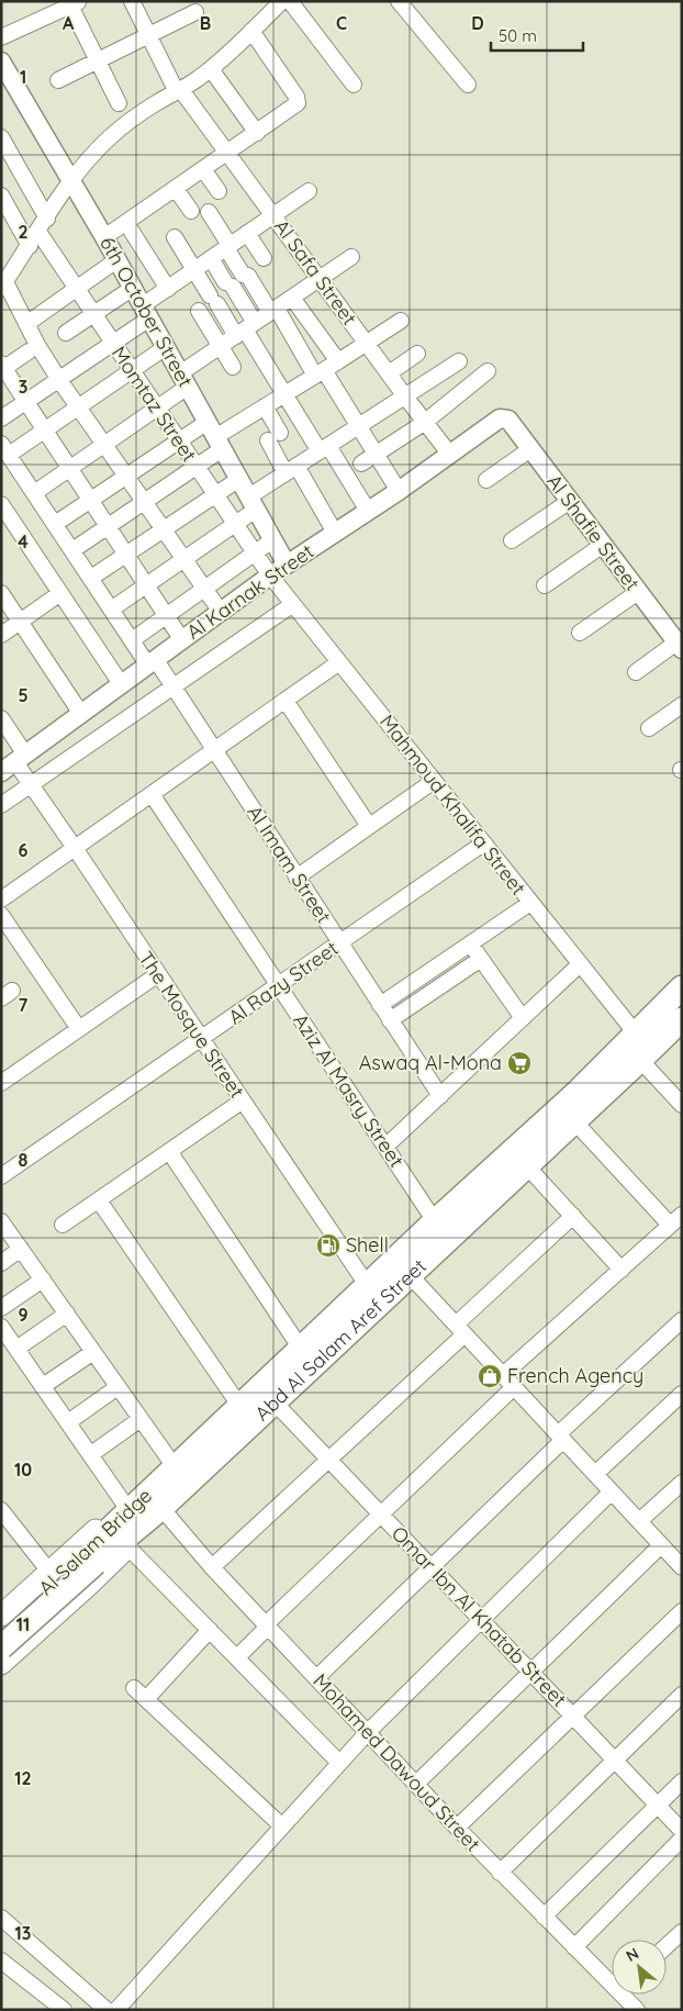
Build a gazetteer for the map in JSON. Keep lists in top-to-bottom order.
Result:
{
  "streets": {
    "main road": ["Abd Al Salam Aref Street", "Al Salam Bridge"],
    "street": [
      "Al Safa Street",
      "6th October Street",
      "Momtaz Street",
      "Al Shafie Street",
      "Al Karnak Street",
      "Mahmoud Khalifa Street",
      "Al Imam Street",
      "Al Razy Street",
      "The Mosque Street",
      "Aziz Al Masry Street",
      "Omar Ibn Al Khatab Street",
      "Mohamed Dawoud Street"
    ]
  },
  "crossings": [
    ["Al Safa Street", "Al Karnak Street"],
    ["6th October Street", "Al Karnak Street"],
    ["Momtaz Street", "Al Karnak Street"],
    ["Momtaz Street", "Mahmoud Khalifa Street"],
    ["Al Shafie Street", "Al Karnak Street"],
    ["Al Karnak Street", "Mahmoud Khalifa Street"],
    ["Al Karnak Street", "Al Imam Street"],
    ["Al Karnak Street", "The Mosque Street"],
    ["Mahmoud Khalifa Street", "Al Razy Street"],
    ["Mahmoud Khalifa Street", "Abd Al Salam Aref Street"],
    ["Al Imam Street", "Al Razy Street"],
    ["Al Razy Street", "The Mosque Street"],
    ["Al Razy Street", "Aziz Al Masry Street"],
    ["The Mosque Street", "Abd Al Salam Aref Street"],
    ["Aziz Al Masry Street", "Abd Al Salam Aref Street"],
    ["Abd Al Salam Aref Street", "Al Salam Bridge"],
    ["Abd Al Salam Aref Street", "Omar Ibn Al Khatab Street"],
    ["Abd Al Salam Aref Street", "Mohamed Dawoud Street"],
    ["Al Salam Bridge", "Mohamed Dawoud Street"]
  ],
  "places": {
    "supermarket": ["Aswaq Al-Mona"],
    "fuel station": ["Shell"],
    "shop": ["French Agency"]
  },
  "scale_bar": "50 m",
  "north": "top left",
  "grid": {
    "columns": [
      "A",
      "B",
      "C",
      "D"
    ],
    "rows": [
      "1",
      "2",
      "3",
      "4",
      "5",
      "6",
      "7",
      "8",
      "9",
      "10",
      "11",
      "12",
      "13"
    ]
  }
}
